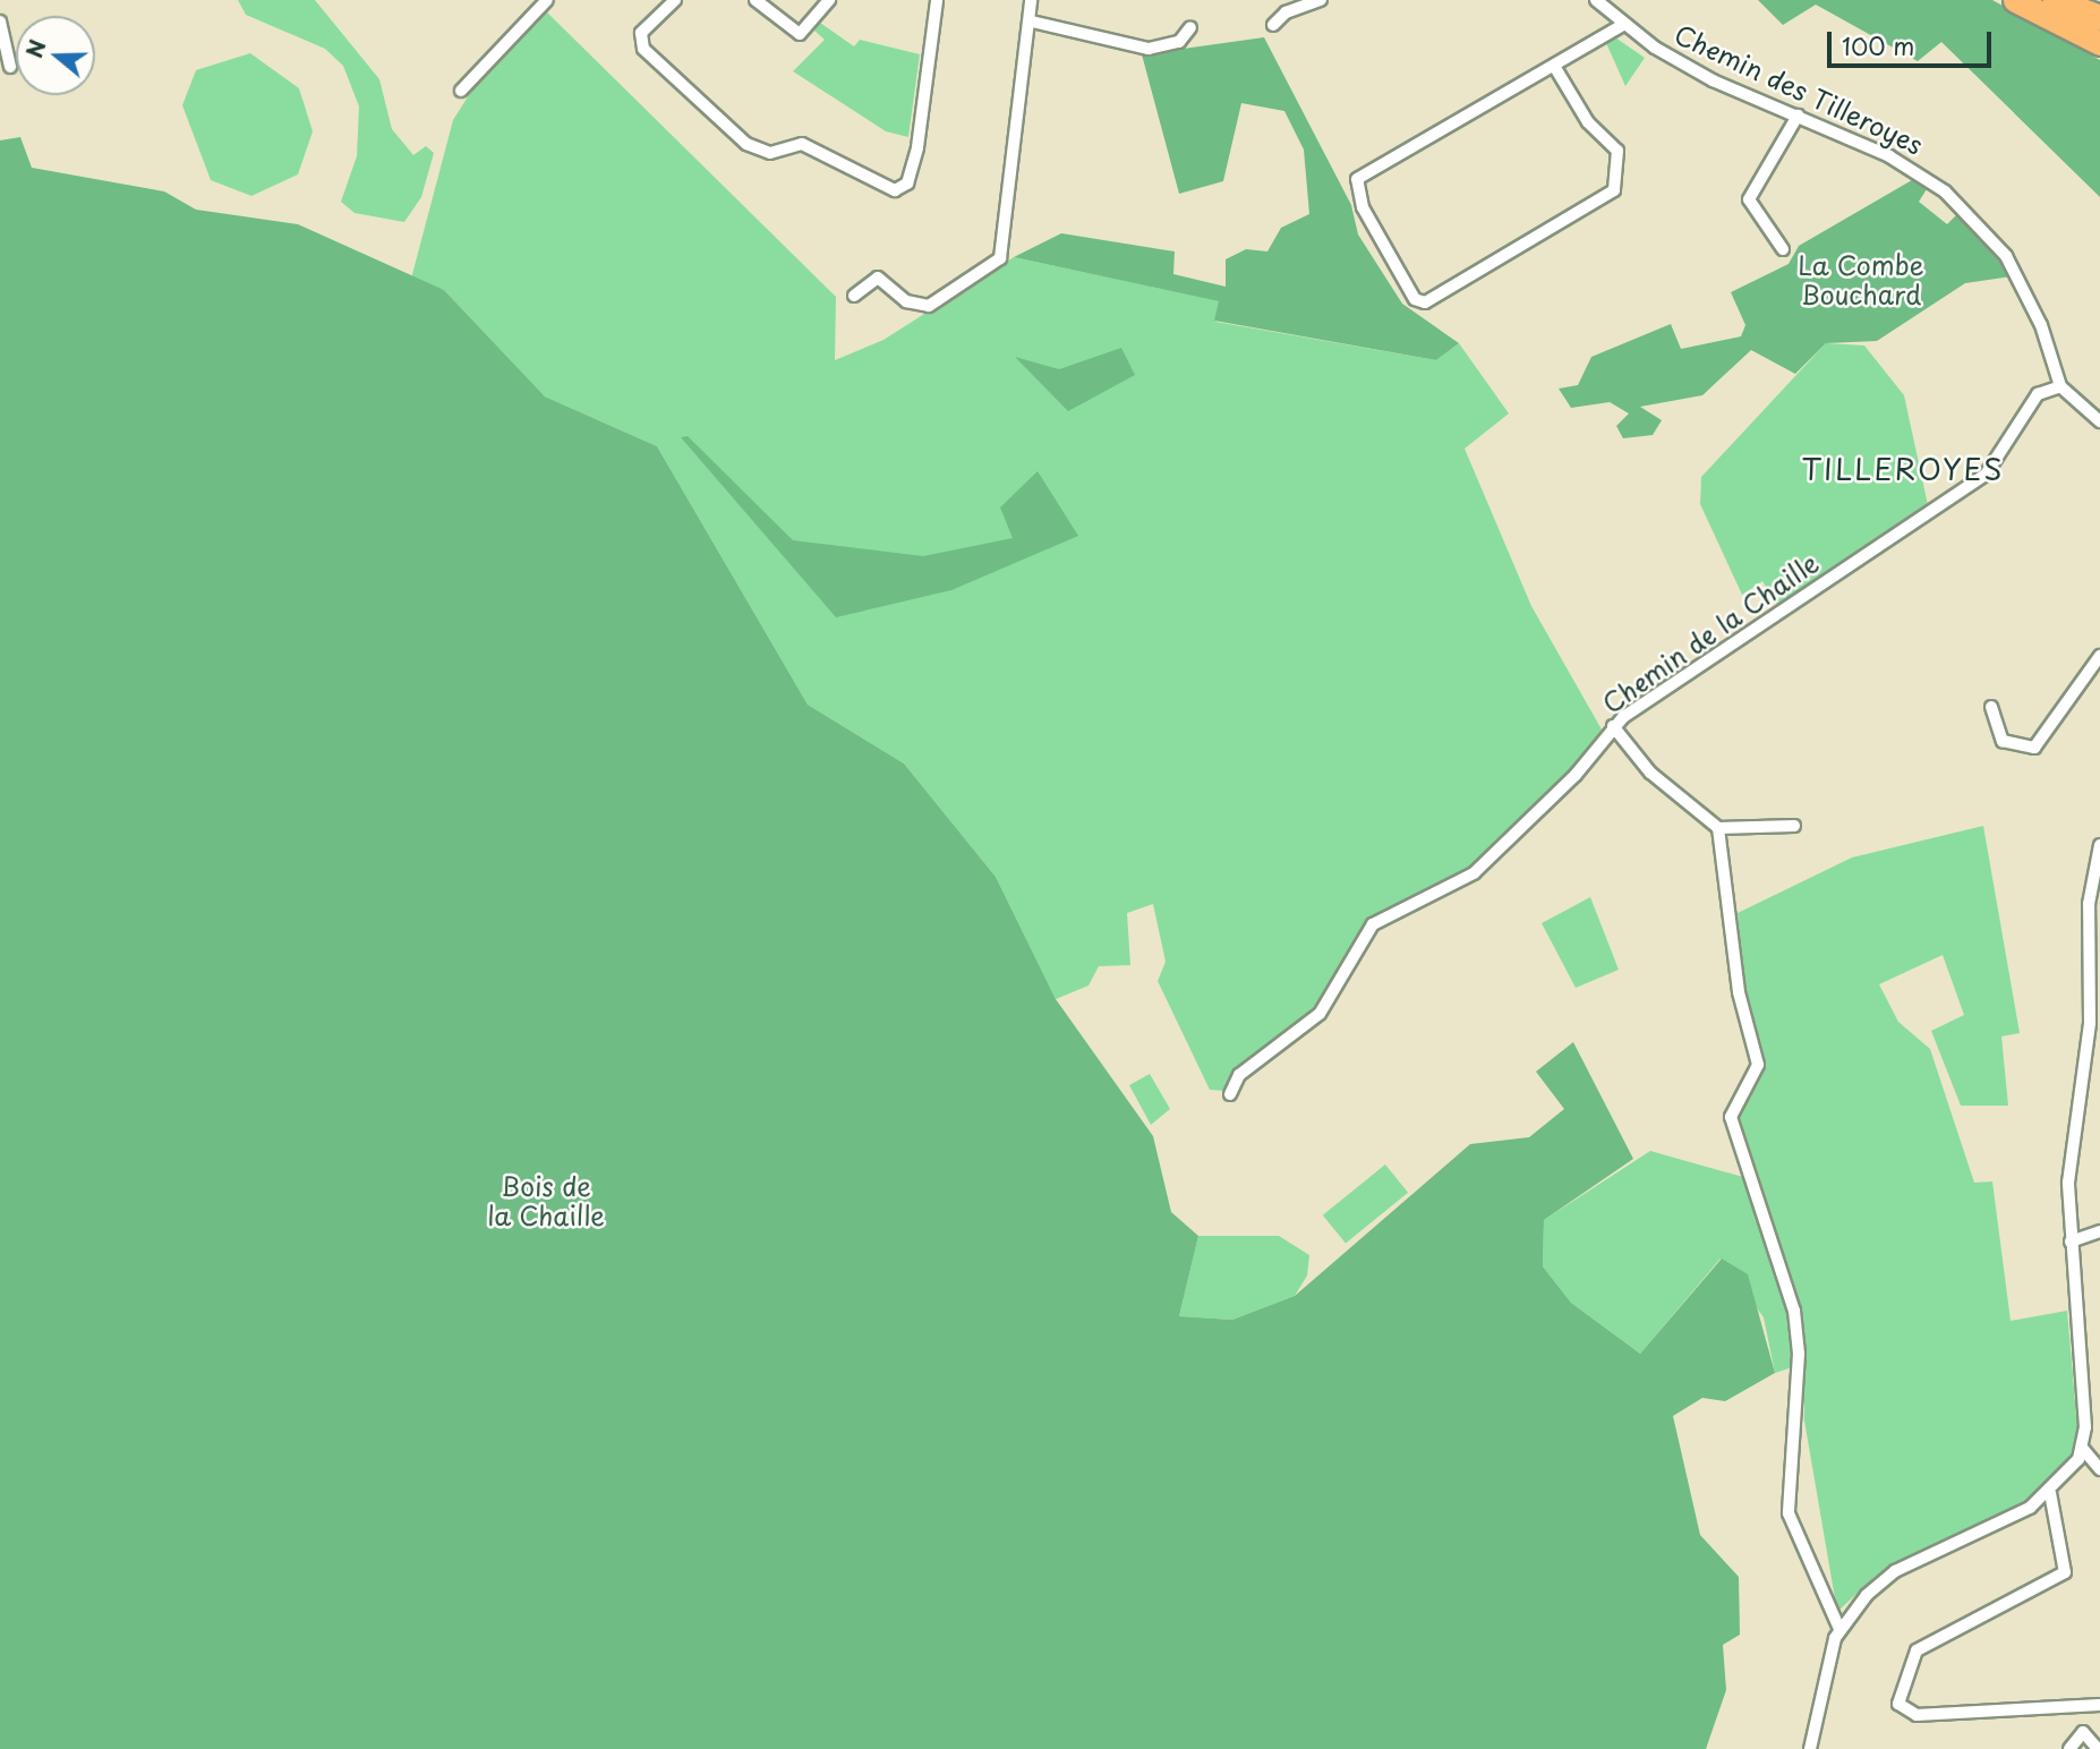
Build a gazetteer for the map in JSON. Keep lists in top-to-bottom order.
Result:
{
  "streets": {
    "street": ["Chemin des Tilleroyes", "Chemin de la Chaille"]
  },
  "crossings": [
    ["Chemin des Tilleroyes", "Chemin de la Chaille"]
  ],
  "districts": ["TILLEROYES"],
  "parks": ["La Combe Bouchard", "Bois de la Chaille"],
  "scale_bar": "100 m",
  "north": "left"
}
